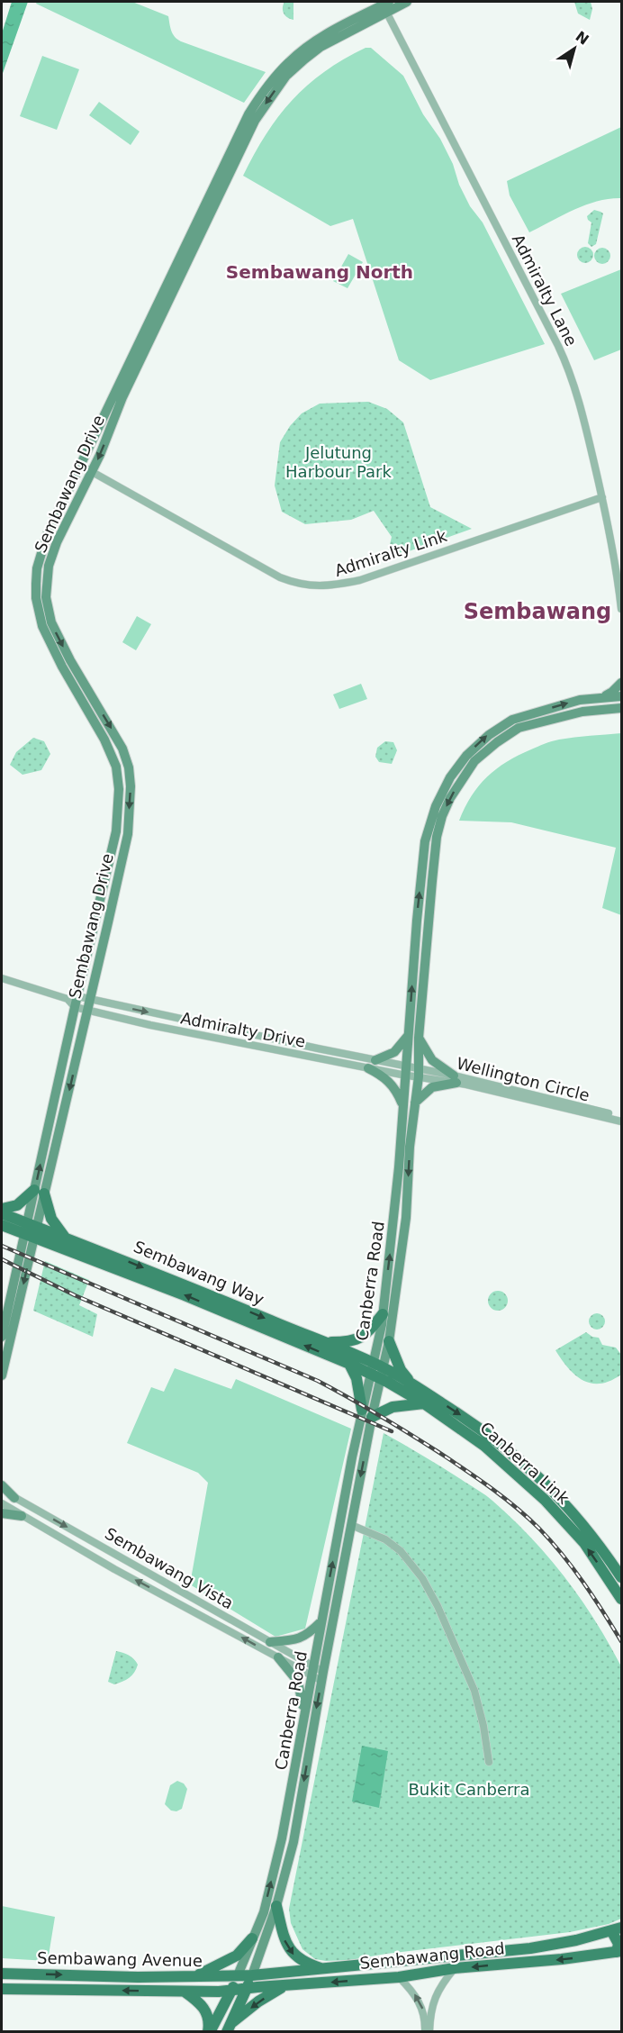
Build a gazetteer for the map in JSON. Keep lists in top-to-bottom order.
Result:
{
  "streets": {
    "main road": [
      "Sembawang Drive",
      "Sembawang Way",
      "Canberra Road",
      "Canberra Link",
      "Sembawang Road",
      "Sembawang Avenue"
    ],
    "street": [
      "Admiralty Lane",
      "Admiralty Link",
      "Admiralty Drive",
      "Wellington Circle",
      "Sembawang Vista"
    ]
  },
  "crossings": [
    ["Admiralty Lane", "Sembawang Drive"],
    ["Admiralty Lane", "Admiralty Link"],
    ["Sembawang Drive", "Admiralty Link"],
    ["Sembawang Drive", "Admiralty Drive"],
    ["Sembawang Drive", "Sembawang Way"],
    ["Admiralty Drive", "Wellington Circle"],
    ["Admiralty Drive", "Canberra Road"],
    ["Wellington Circle", "Canberra Road"],
    ["Sembawang Way", "Canberra Road"],
    ["Sembawang Way", "Canberra Link"],
    ["Canberra Road", "Canberra Link"],
    ["Canberra Road", "Sembawang Vista"],
    ["Canberra Road", "Sembawang Road"],
    ["Canberra Road", "Sembawang Avenue"],
    ["Sembawang Road", "Sembawang Avenue"]
  ],
  "districts": ["Sembawang North", "Sembawang"],
  "parks": ["Jelutung Harbour Park", "Bukit Canberra"],
  "north": "top right"
}
